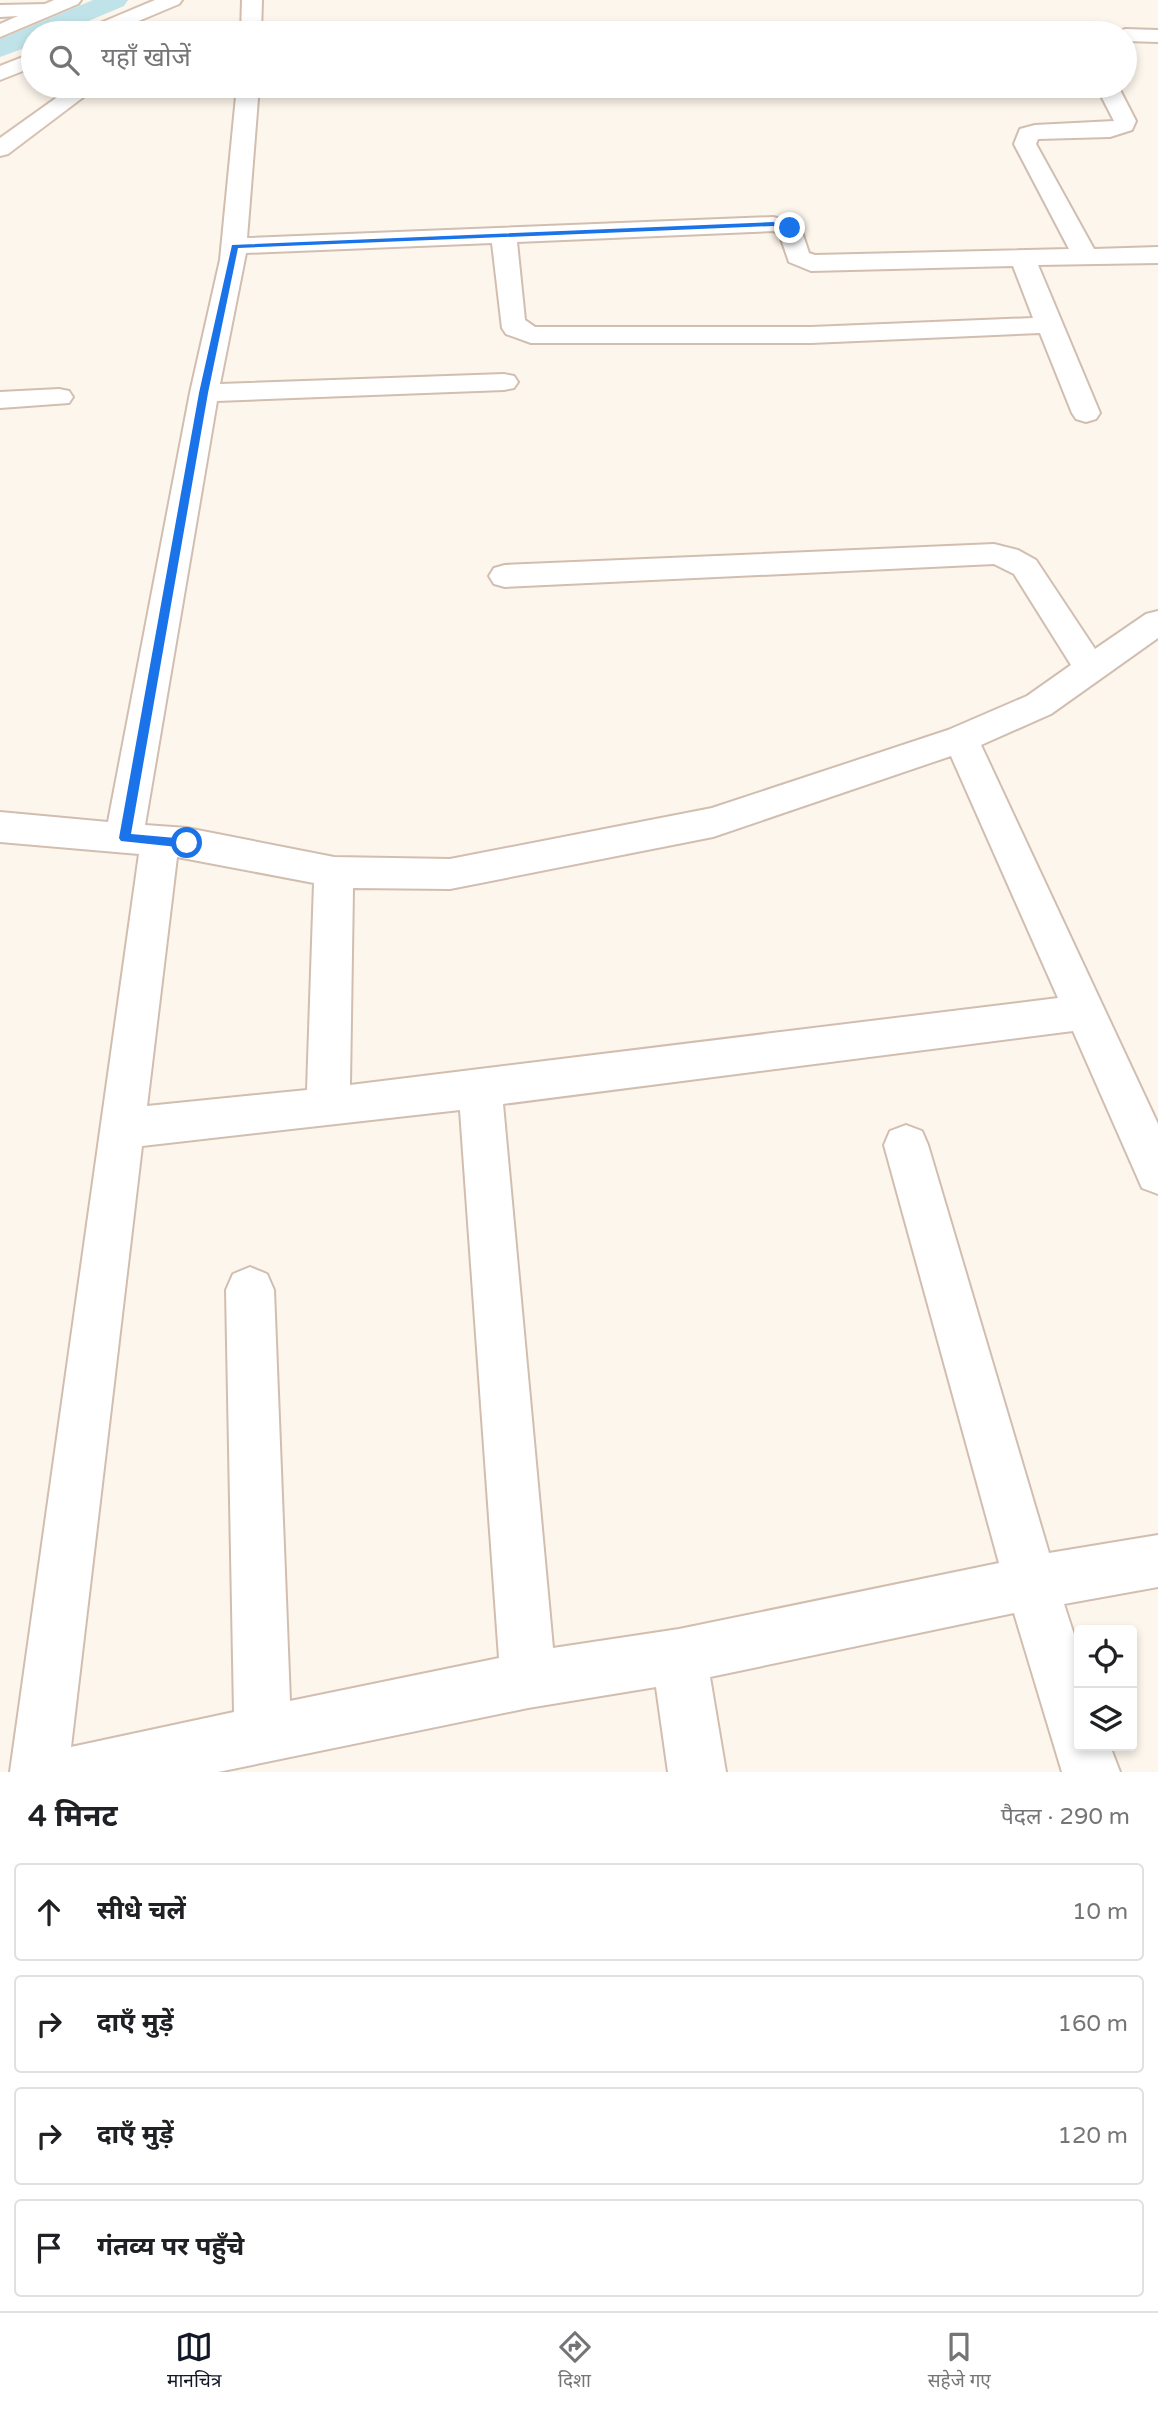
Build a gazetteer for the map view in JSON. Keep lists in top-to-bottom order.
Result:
{
  "page": {
    "search": "यहाँ खोजें",
    "heading": ["4 मिनट", "पैदल · 290 m"],
    "list": [
      ["सीधे चलें", "10 m"],
      ["दाएँ मुड़ें", "160 m"],
      ["दाएँ मुड़ें", "120 m"],
      "गंतव्य पर पहुँचे"
    ],
    "nav": ["मानचित्र", "दिशा", "सहेजे गए"]
  }
}
